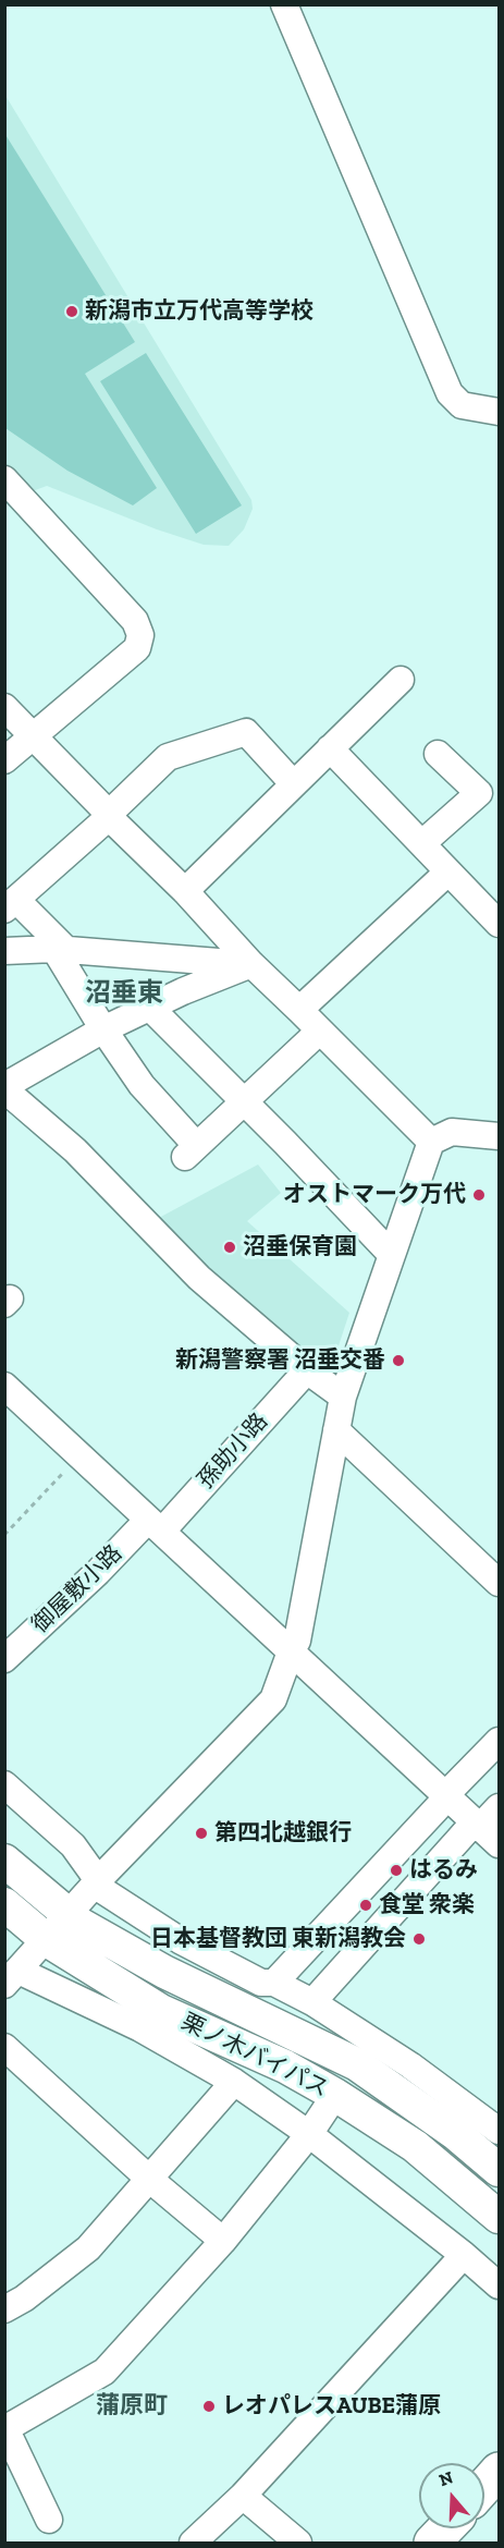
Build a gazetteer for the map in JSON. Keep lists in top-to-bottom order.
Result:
{
  "streets": {
    "main road": ["栗ノ木バイパス"],
    "street": ["孫助小路", "御屋敷小路"]
  },
  "crossings": [
    ["孫助小路", "御屋敷小路"]
  ],
  "districts": ["沼垂東", "蒲原町"],
  "places": [
    "新潟市立万代高等学校",
    "オストマーク万代",
    "沼垂保育園",
    "新潟警察署 沼垂交番",
    "第四北越銀行",
    "はるみ",
    "食堂 衆楽",
    "日本基督教団 東新潟教会",
    "レオパレスAUBE蒲原"
  ],
  "north": "top"
}
